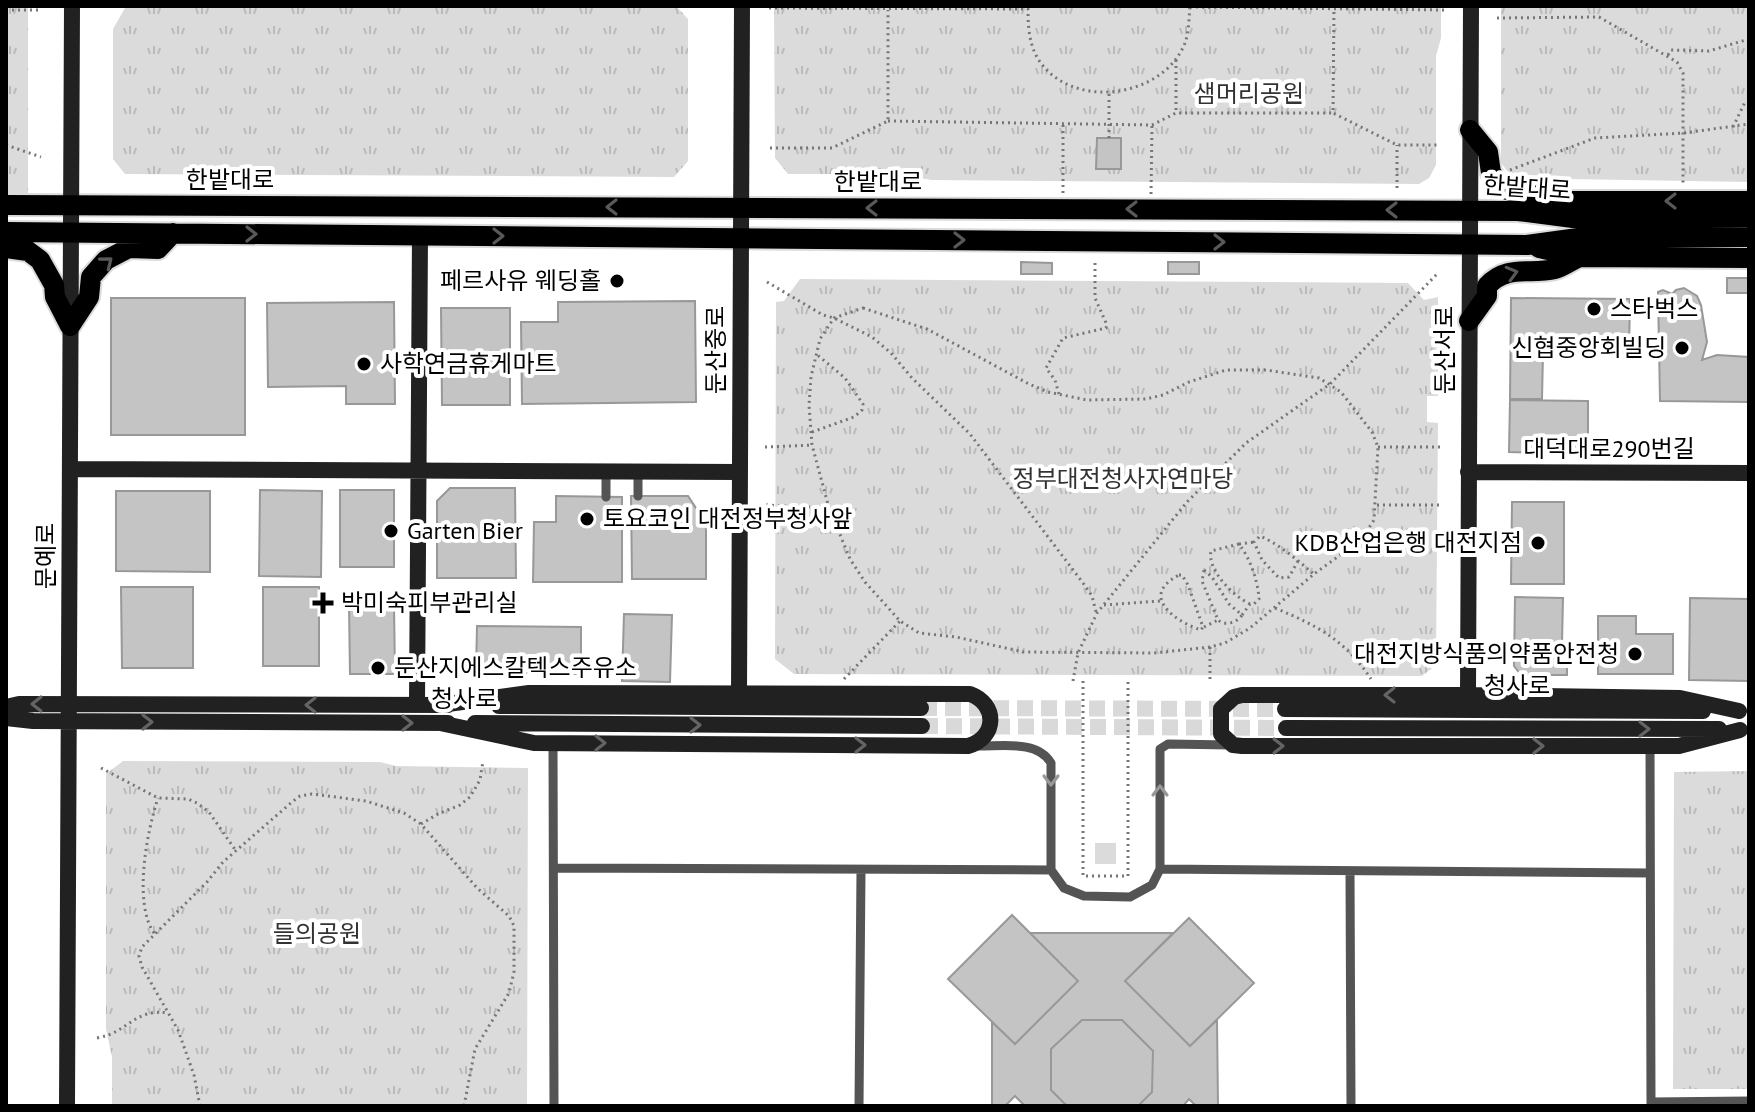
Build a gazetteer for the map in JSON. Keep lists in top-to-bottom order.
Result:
{
  "streets": {
    "main road": ["한밭대로"],
    "street": [
      "둔산중로",
      "둔산서로",
      "대덕대로290번길",
      "문예로",
      "청사로"
    ]
  },
  "crossings": [
    ["한밭대로", "둔산중로"],
    ["한밭대로", "둔산서로"],
    ["한밭대로", "문예로"],
    ["둔산서로", "대덕대로290번길"],
    ["문예로", "청사로"]
  ],
  "parks": ["샘머리공원", "정부대전청사자연마당", "들의공원"],
  "places": {
    "other": [
      "페르사유 웨딩홀",
      "스타벅스",
      "신협중앙회빌딩",
      "사학연금휴게마트",
      "토요코인 대전정부청사앞",
      "Garten Bier",
      "KDB산업은행 대전지점",
      "대전지방식품의약품안전청",
      "둔산지에스칼텍스주유소"
    ],
    "health": ["박미숙피부관리실"]
  }
}
